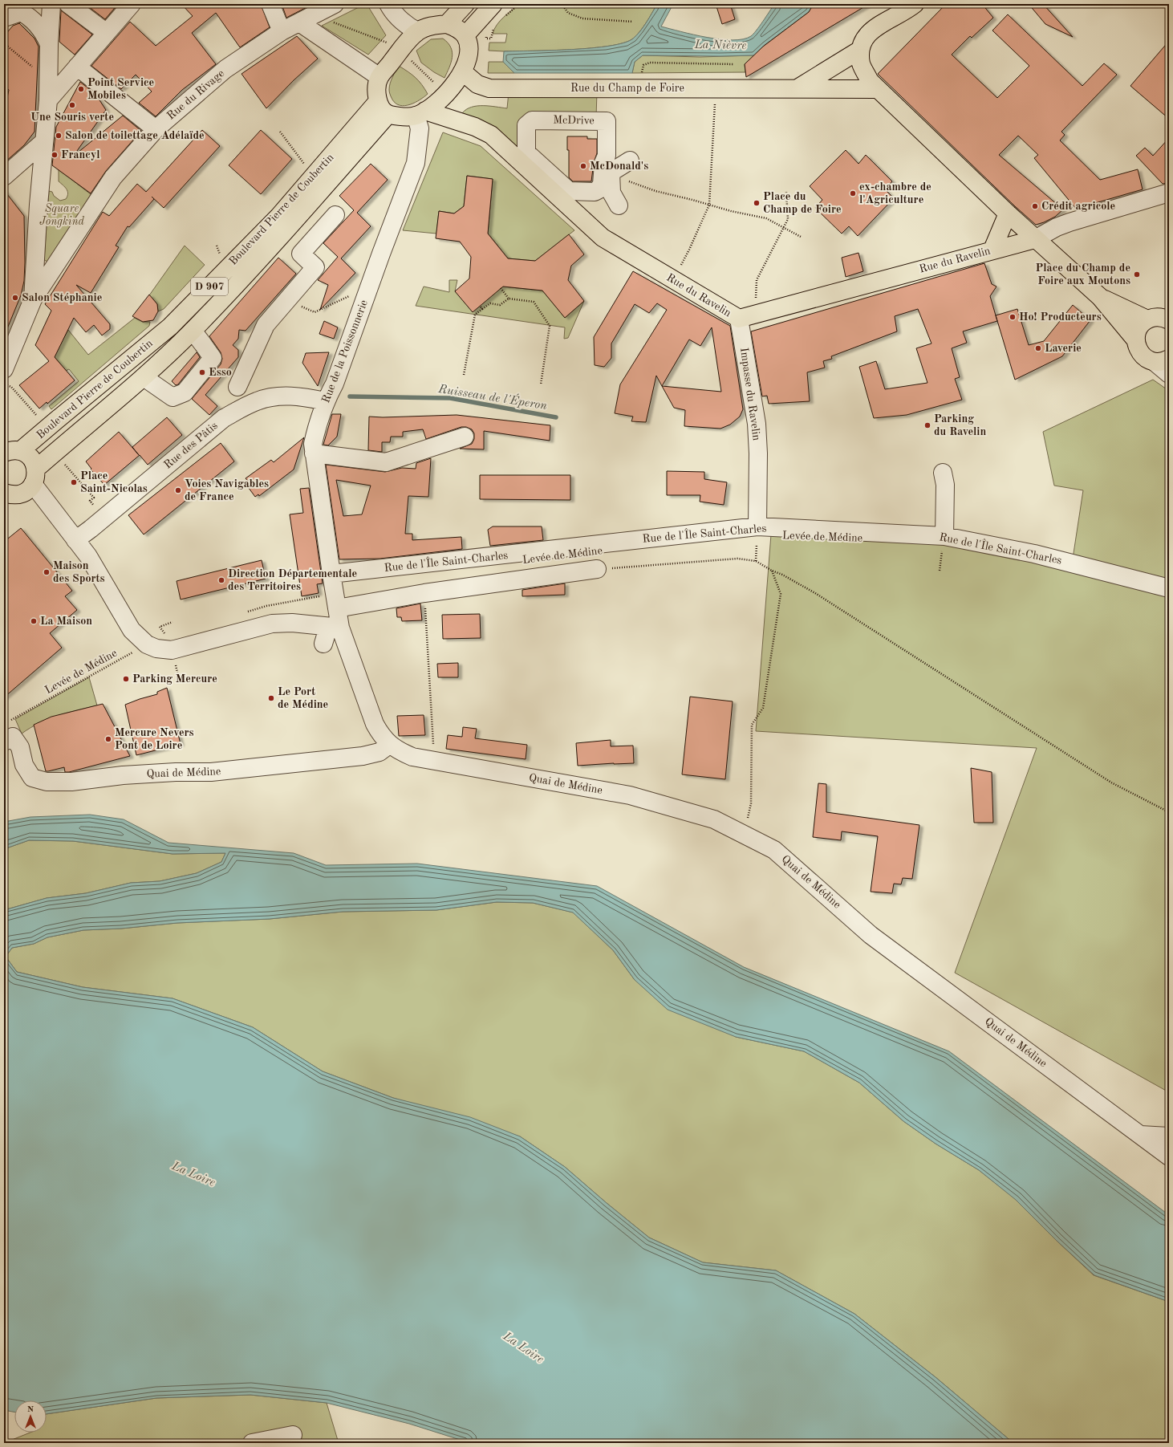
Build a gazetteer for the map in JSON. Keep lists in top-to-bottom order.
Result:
{
  "streets": {
    "main road": [
      "Rue du Champ de Foire",
      "Boulevard Pierre de Coubertin",
      "Rue du Ravelin",
      "D 907"
    ],
    "street": [
      "Rue du Rivage",
      "McDrive",
      "Rue de la Poissonnerie",
      "Impasse du Ravelin",
      "Rue des Pâtis",
      "Rue de l'Île Saint-Charles",
      "Quai de Médine"
    ],
    "path": ["Levée de Médine"]
  },
  "crossings": [
    ["Rue du Ravelin", "Rue de la Poissonnerie"],
    ["Rue du Ravelin", "Impasse du Ravelin"],
    ["Rue de la Poissonnerie", "Rue des Pâtis"],
    ["Rue de la Poissonnerie", "Rue de l'Île Saint-Charles"],
    ["Rue de la Poissonnerie", "Quai de Médine"],
    ["Impasse du Ravelin", "Rue de l'Île Saint-Charles"]
  ],
  "water": ["La Nièvre", "Ruisseau de l'Éperon", "La Loire"],
  "parks": ["Square Jongkind"],
  "places": [
    "Point Service Mobiles",
    "Une Souris verte",
    "Salon de toilettage Adélaïde",
    "Francyl",
    "McDonald's",
    "ex-chambre de l'Agriculture",
    "Place du Champ de Foire",
    "Crédit agricole",
    "Place du Champ de Foire aux Moutons",
    "Salon Stéphanie",
    "Ho! Producteurs",
    "Laverie",
    "Esso",
    "Parking du Ravelin",
    "Place Saint-Nicolas",
    "Voies Navigables de France",
    "Maison des Sports",
    "Direction Départementale des Territoires",
    "La Maison",
    "Parking Mercure",
    "Le Port de Médine",
    "Mercure Nevers Pont de Loire"
  ],
  "north": "top"
}
